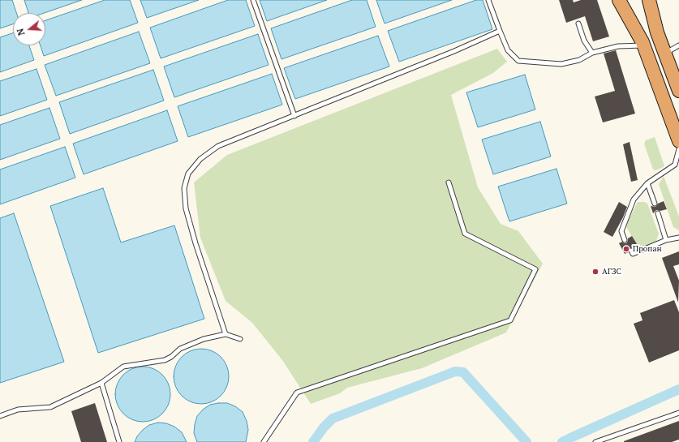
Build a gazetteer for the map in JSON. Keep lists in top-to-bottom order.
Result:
{
  "places": ["Пропан", "АГЗС"],
  "north": "left"
}
